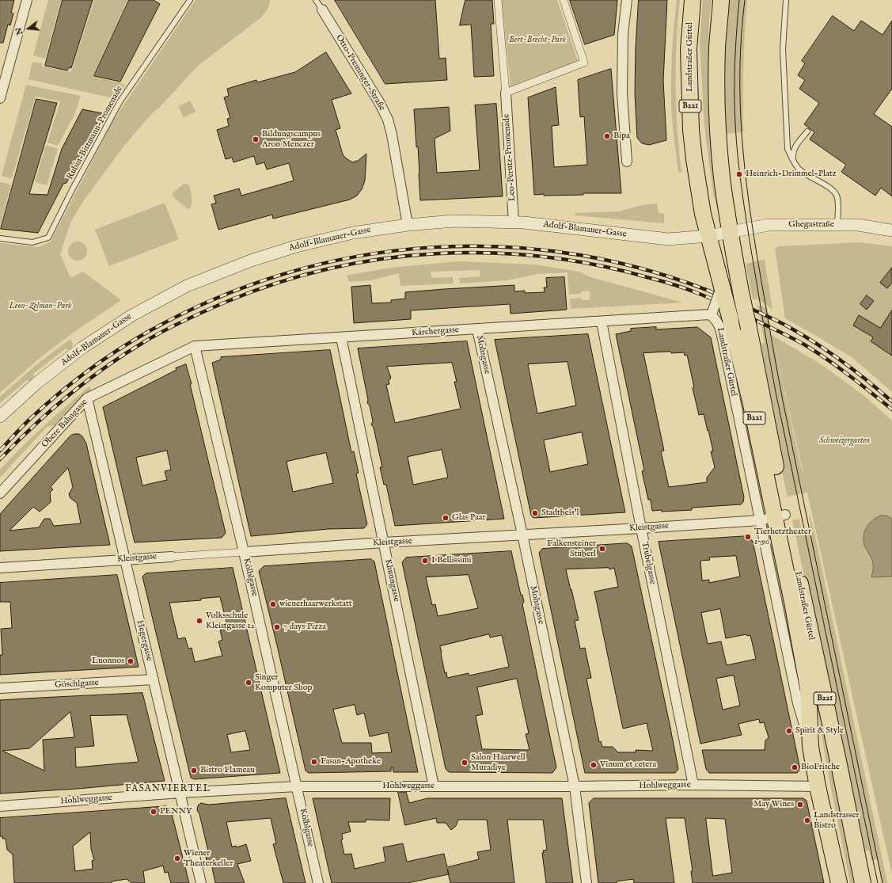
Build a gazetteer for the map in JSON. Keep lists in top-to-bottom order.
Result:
{
  "streets": {
    "main road": ["Landstraßer Gürtel", "B221"],
    "street": [
      "Otto-Preminger-Straße",
      "Leo-Perutz-Promenade",
      "Ghegastraße",
      "Adolf-Blamauer-Gasse",
      "Kärchergasse",
      "Mohsgasse",
      "Obere Bahngasse",
      "Kleistgasse",
      "Trubelgasse",
      "Kölblgasse",
      "Khunngasse",
      "Hegergasse",
      "Göschlgasse",
      "Hohlweggasse"
    ],
    "lane": ["Rubin-Bittmann-Promenade"]
  },
  "crossings": [
    ["Landstraßer Gürtel", "B221"],
    ["Landstraßer Gürtel", "Ghegastraße"],
    ["Landstraßer Gürtel", "Adolf-Blamauer-Gasse"],
    ["Landstraßer Gürtel", "Kärchergasse"],
    ["Landstraßer Gürtel", "Kleistgasse"],
    ["Landstraßer Gürtel", "Hohlweggasse"],
    ["Otto-Preminger-Straße", "Adolf-Blamauer-Gasse"],
    ["B221", "Ghegastraße"],
    ["B221", "Adolf-Blamauer-Gasse"],
    ["Leo-Perutz-Promenade", "Adolf-Blamauer-Gasse"],
    ["Kärchergasse", "Mohsgasse"],
    ["Kärchergasse", "Obere Bahngasse"],
    ["Kärchergasse", "Trubelgasse"],
    ["Kärchergasse", "Kölblgasse"],
    ["Kärchergasse", "Khunngasse"],
    ["Mohsgasse", "Kleistgasse"],
    ["Mohsgasse", "Hohlweggasse"],
    ["Obere Bahngasse", "Kölblgasse"],
    ["Obere Bahngasse", "Hegergasse"],
    ["Kleistgasse", "Trubelgasse"],
    ["Kleistgasse", "Kölblgasse"],
    ["Kleistgasse", "Khunngasse"],
    ["Kleistgasse", "Hegergasse"],
    ["Trubelgasse", "Hohlweggasse"],
    ["Kölblgasse", "Hohlweggasse"],
    ["Khunngasse", "Hohlweggasse"],
    ["Hegergasse", "Göschlgasse"],
    ["Hegergasse", "Hohlweggasse"]
  ],
  "districts": ["FASANVIERTEL"],
  "parks": ["Bert-Brecht-Park", "Leon-Zelman-Park", "Schweizergarten"],
  "places": [
    "Bipa",
    "Bildungscampus Aron Menczer",
    "Heinrich-Drimmel-Platz",
    "Stadtbeis'l",
    "Glas Paar",
    "Tierhetztheater 1790",
    "Falkensteiner Stüberl",
    "I Bellissimi",
    "wienerhaarwerkstatt",
    "Volksschule Kleistgasse 12",
    "7 days Pizza",
    "Luonnos",
    "Singer Komputer Shop",
    "Spirit & Style",
    "Fasan-Apotheke",
    "Salon Haarwell Muradiye",
    "Vinum et cetera",
    "BioFrische",
    "Bistro Flameau",
    "May Wines",
    "PENNY",
    "Landstrasser Bistro",
    "Wiener Theaterkeller"
  ],
  "north": "left"
}
